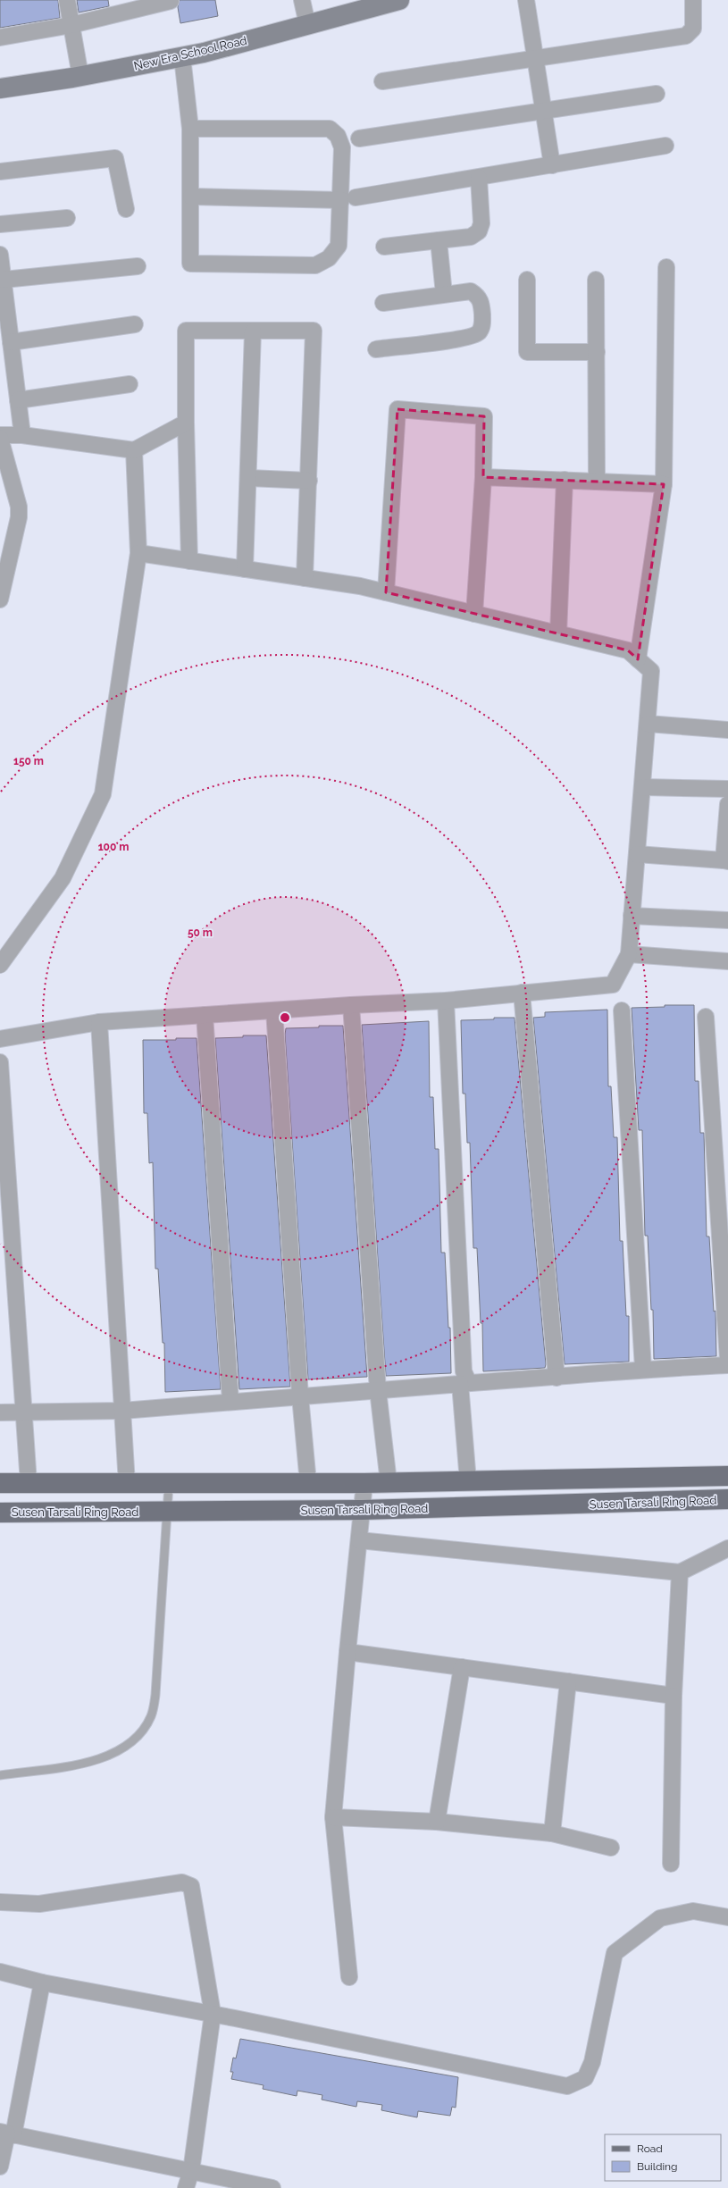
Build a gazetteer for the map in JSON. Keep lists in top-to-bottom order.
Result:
{
  "streets": {
    "main road": ["Susen Tarsali Ring Road"],
    "street": ["New Era School Road"]
  },
  "legend": ["Road", "Building"],
  "rings": ["150 m", "100 m", "50 m"]
}
